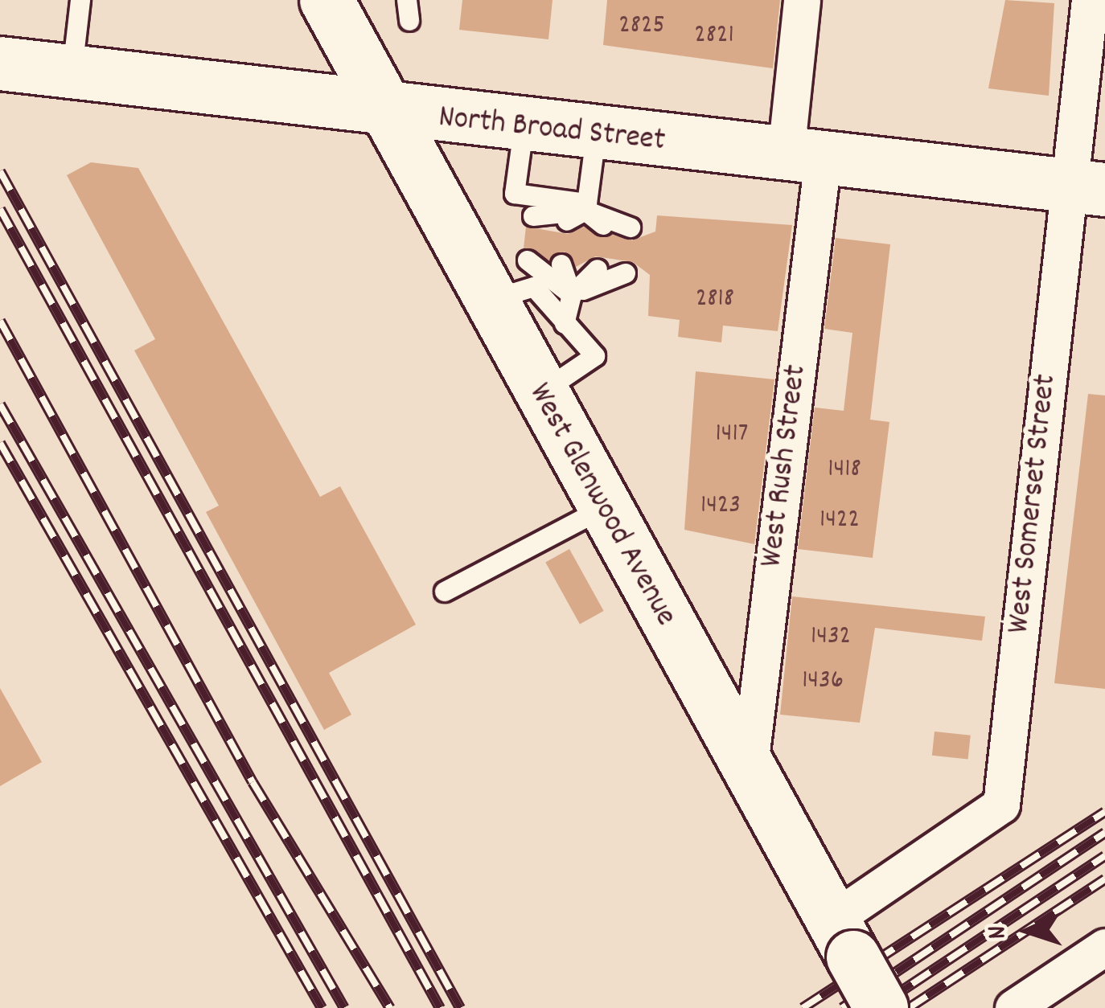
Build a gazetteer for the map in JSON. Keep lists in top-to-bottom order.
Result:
{
  "streets": {
    "main road": ["North Broad Street", "West Glenwood Avenue"],
    "street": ["West Rush Street", "West Somerset Street"]
  },
  "crossings": [
    ["North Broad Street", "West Rush Street"],
    ["North Broad Street", "West Somerset Street"],
    ["North Broad Street", "West Glenwood Avenue"],
    ["West Rush Street", "West Glenwood Avenue"],
    ["West Somerset Street", "West Glenwood Avenue"]
  ],
  "house_numbers": [
    "2825",
    "2821",
    "2818",
    "1417",
    "1418",
    "1423",
    "1422",
    "1432",
    "1436"
  ],
  "north": "left"
}
